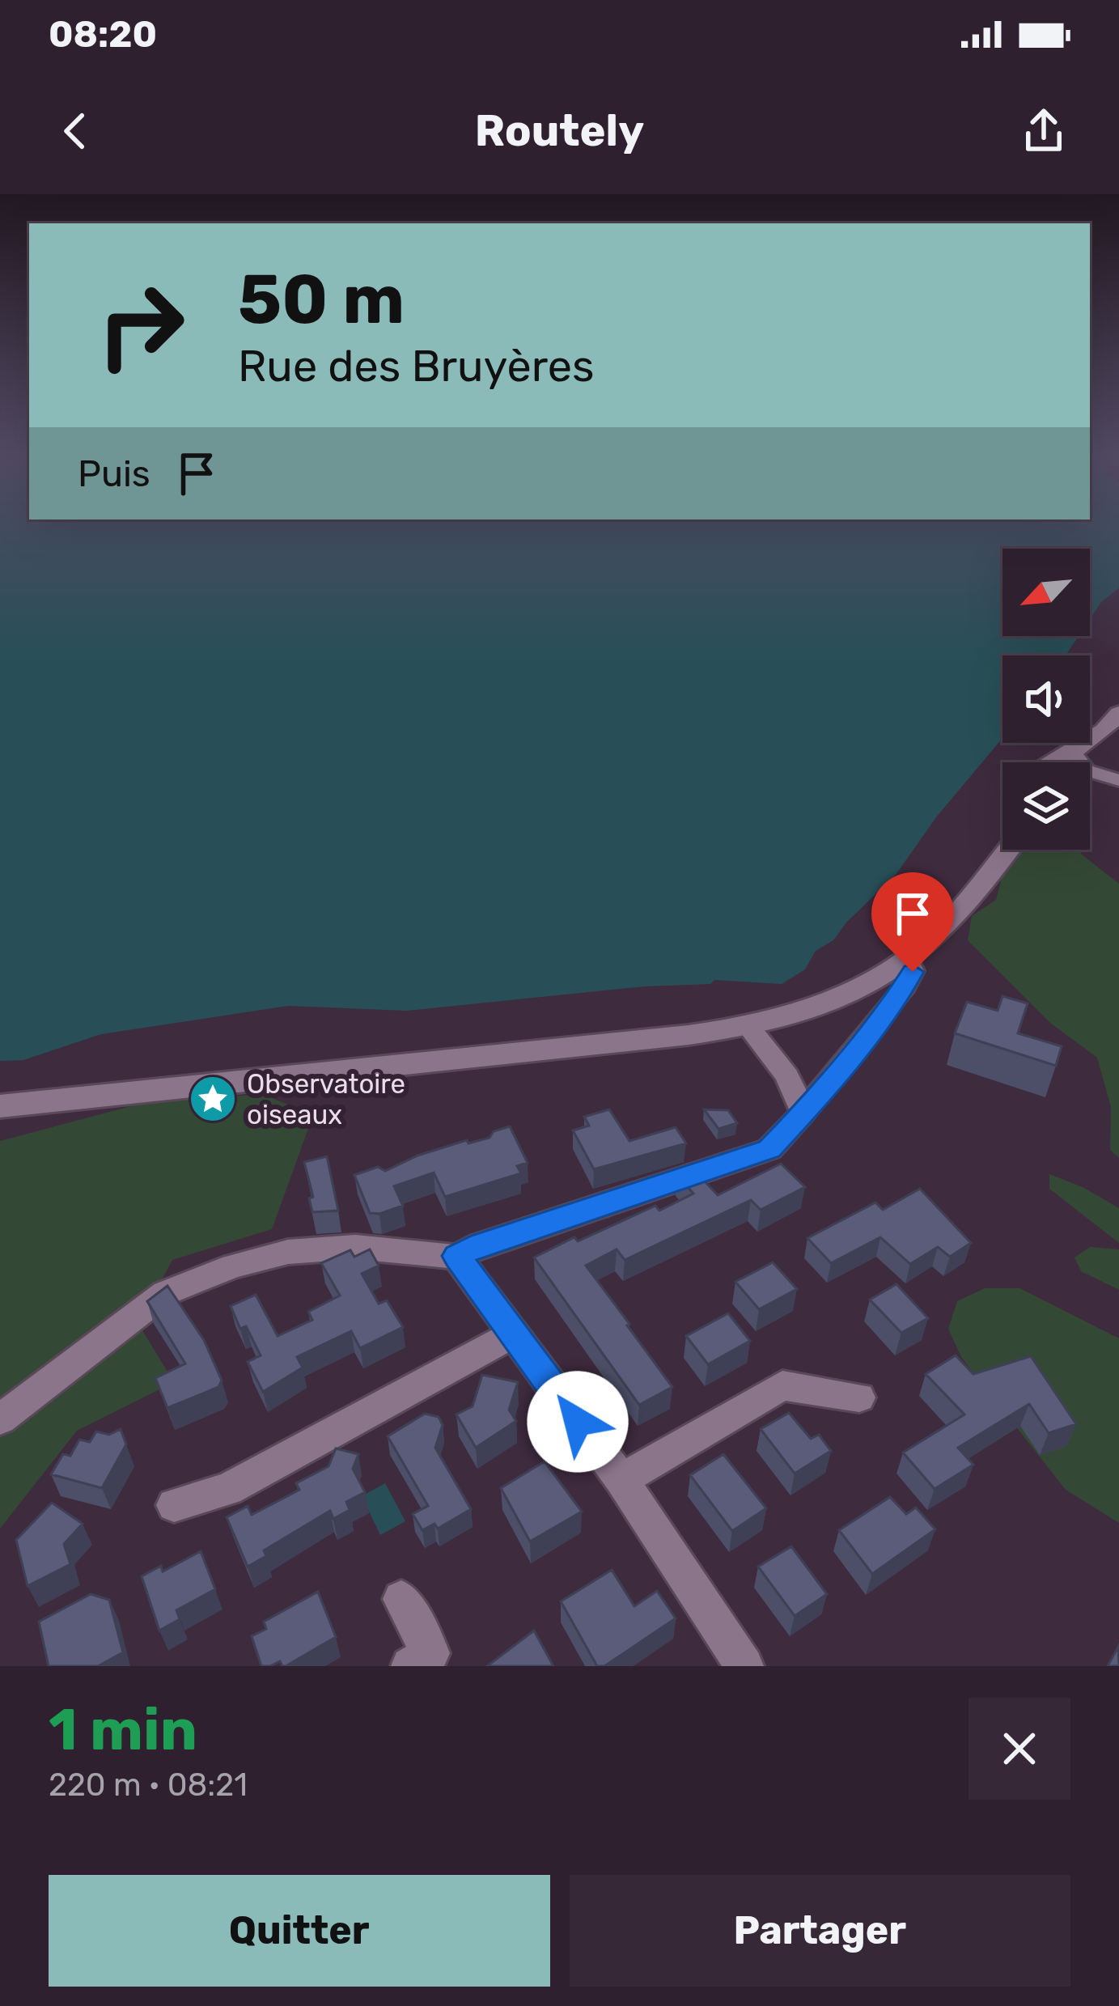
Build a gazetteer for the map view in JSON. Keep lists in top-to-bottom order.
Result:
{
  "places": {
    "place": ["Observatoire oiseaux"]
  },
  "north": "bottom left",
  "page": {
    "status": "08:20",
    "header": "Routely",
    "turn": ["50 m", "Rue des Bruyères"],
    "then": "Puis",
    "heading": ["1 min", "220 m · 08:21"],
    "buttons": ["Quitter", "Partager"]
  }
}
